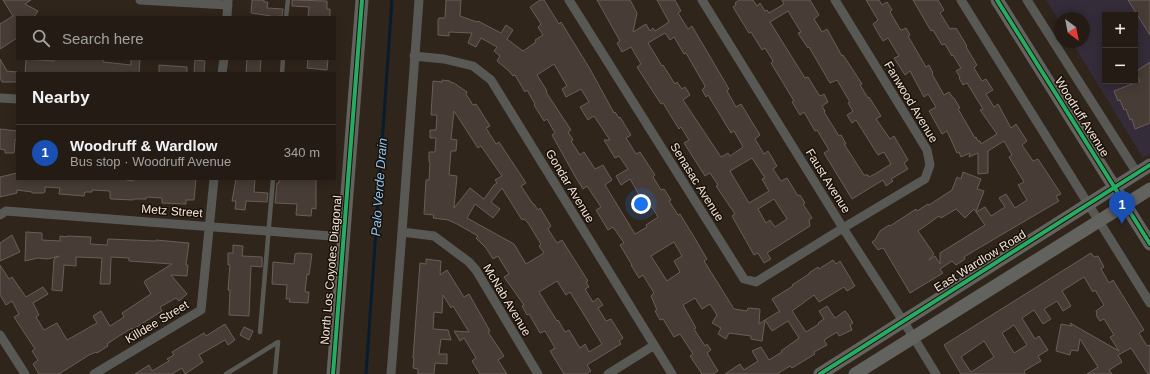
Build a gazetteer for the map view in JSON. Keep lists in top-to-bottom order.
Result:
{
  "streets": {
    "main road": ["Woodruff Avenue", "East Wardlow Road", "North Los Coyotes Diagonal"],
    "street": [
      "Fanwood Avenue",
      "Faust Avenue",
      "Senasac Avenue",
      "Gondar Avenue",
      "Metz Street",
      "McNab Avenue",
      "Killdee Street"
    ]
  },
  "crossings": [
    ["Fanwood Avenue", "Faust Avenue"],
    ["Fanwood Avenue", "Senasac Avenue"],
    ["Woodruff Avenue", "East Wardlow Road"],
    ["Faust Avenue", "Senasac Avenue"],
    ["Faust Avenue", "East Wardlow Road"],
    ["Metz Street", "North Los Coyotes Diagonal"],
    ["Metz Street", "Killdee Street"]
  ],
  "water": ["Palo Verde Drain"],
  "north": "bottom right",
  "page": {
    "map_buttons": ["+", "−"],
    "search": "Search here",
    "heading": "Nearby",
    "list": [
      {
        "mark": "1",
        "name": "Woodruff & Wardlow",
        "note": "Bus stop · Woodruff Avenue",
        "value": "340 m"
      }
    ],
    "pins": "1"
  }
}
